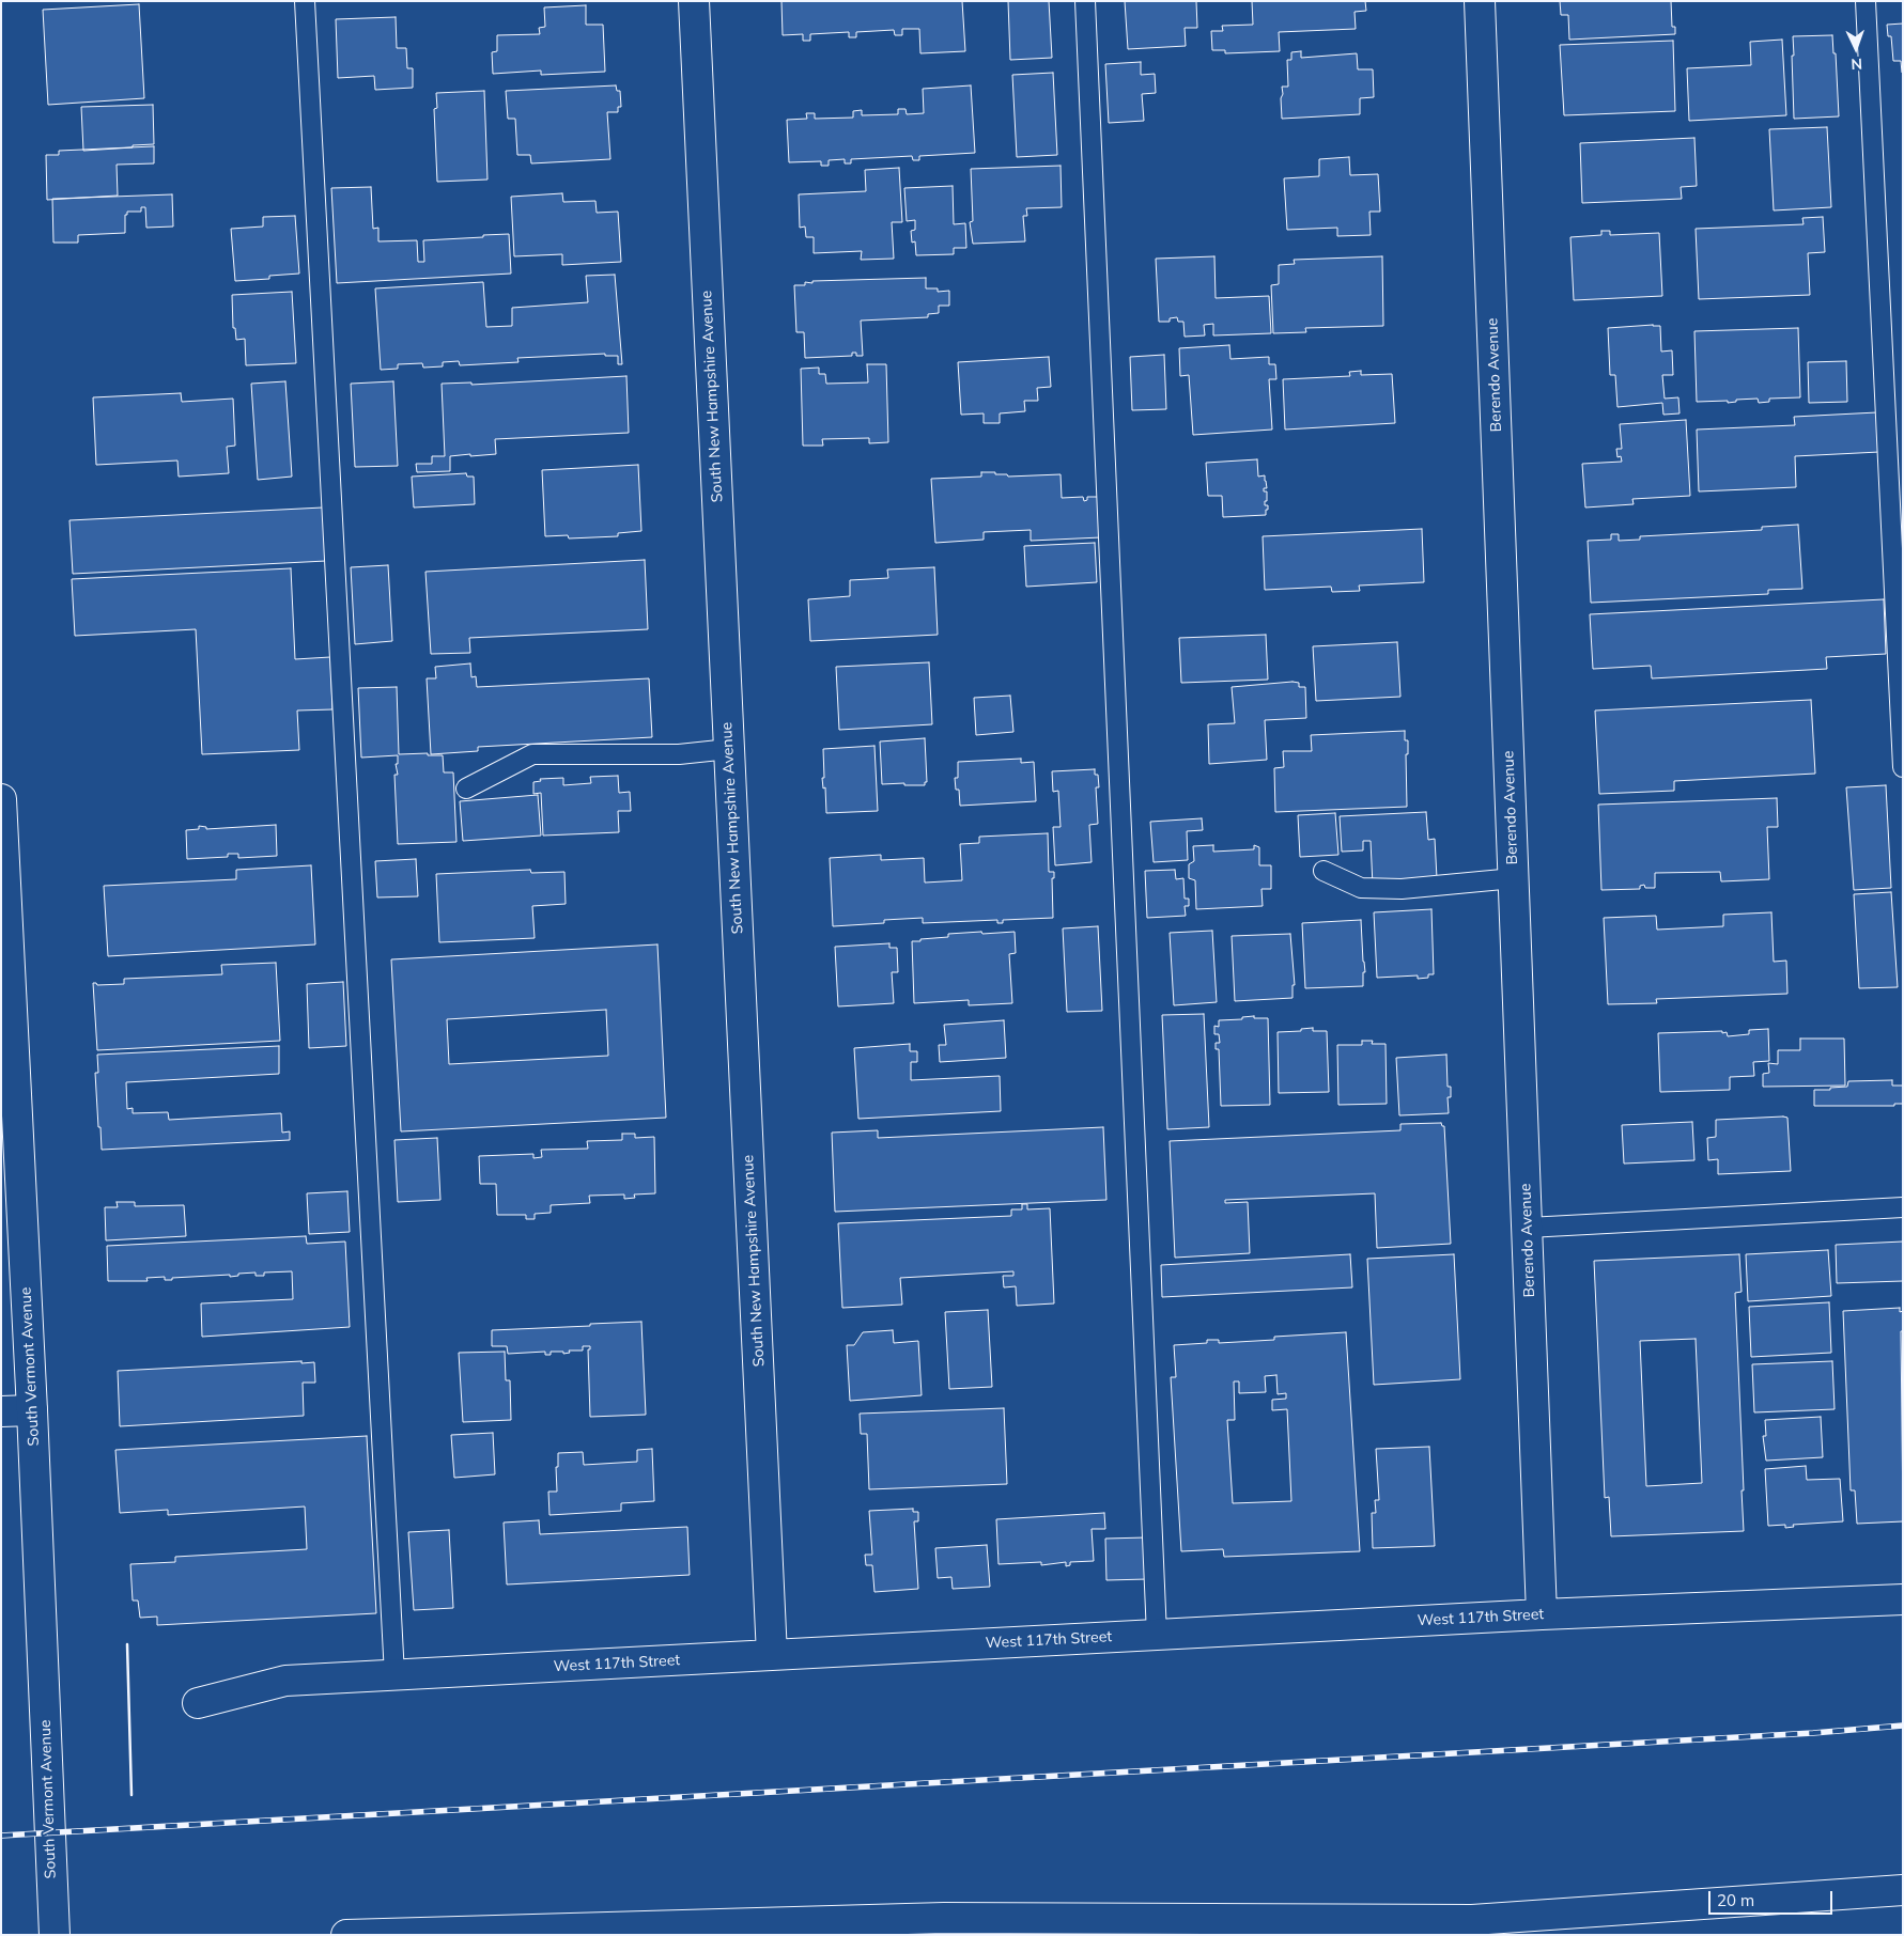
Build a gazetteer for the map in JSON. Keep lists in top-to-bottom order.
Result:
{
  "streets": {
    "main road": [
      "Berendo Avenue",
      "South New Hampshire Avenue",
      "South Vermont Avenue",
      "West 117th Street"
    ]
  },
  "crossings": [
    ["Berendo Avenue", "West 117th Street"],
    ["South New Hampshire Avenue", "West 117th Street"]
  ],
  "scale_bar": "20 m",
  "north": "bottom"
}
